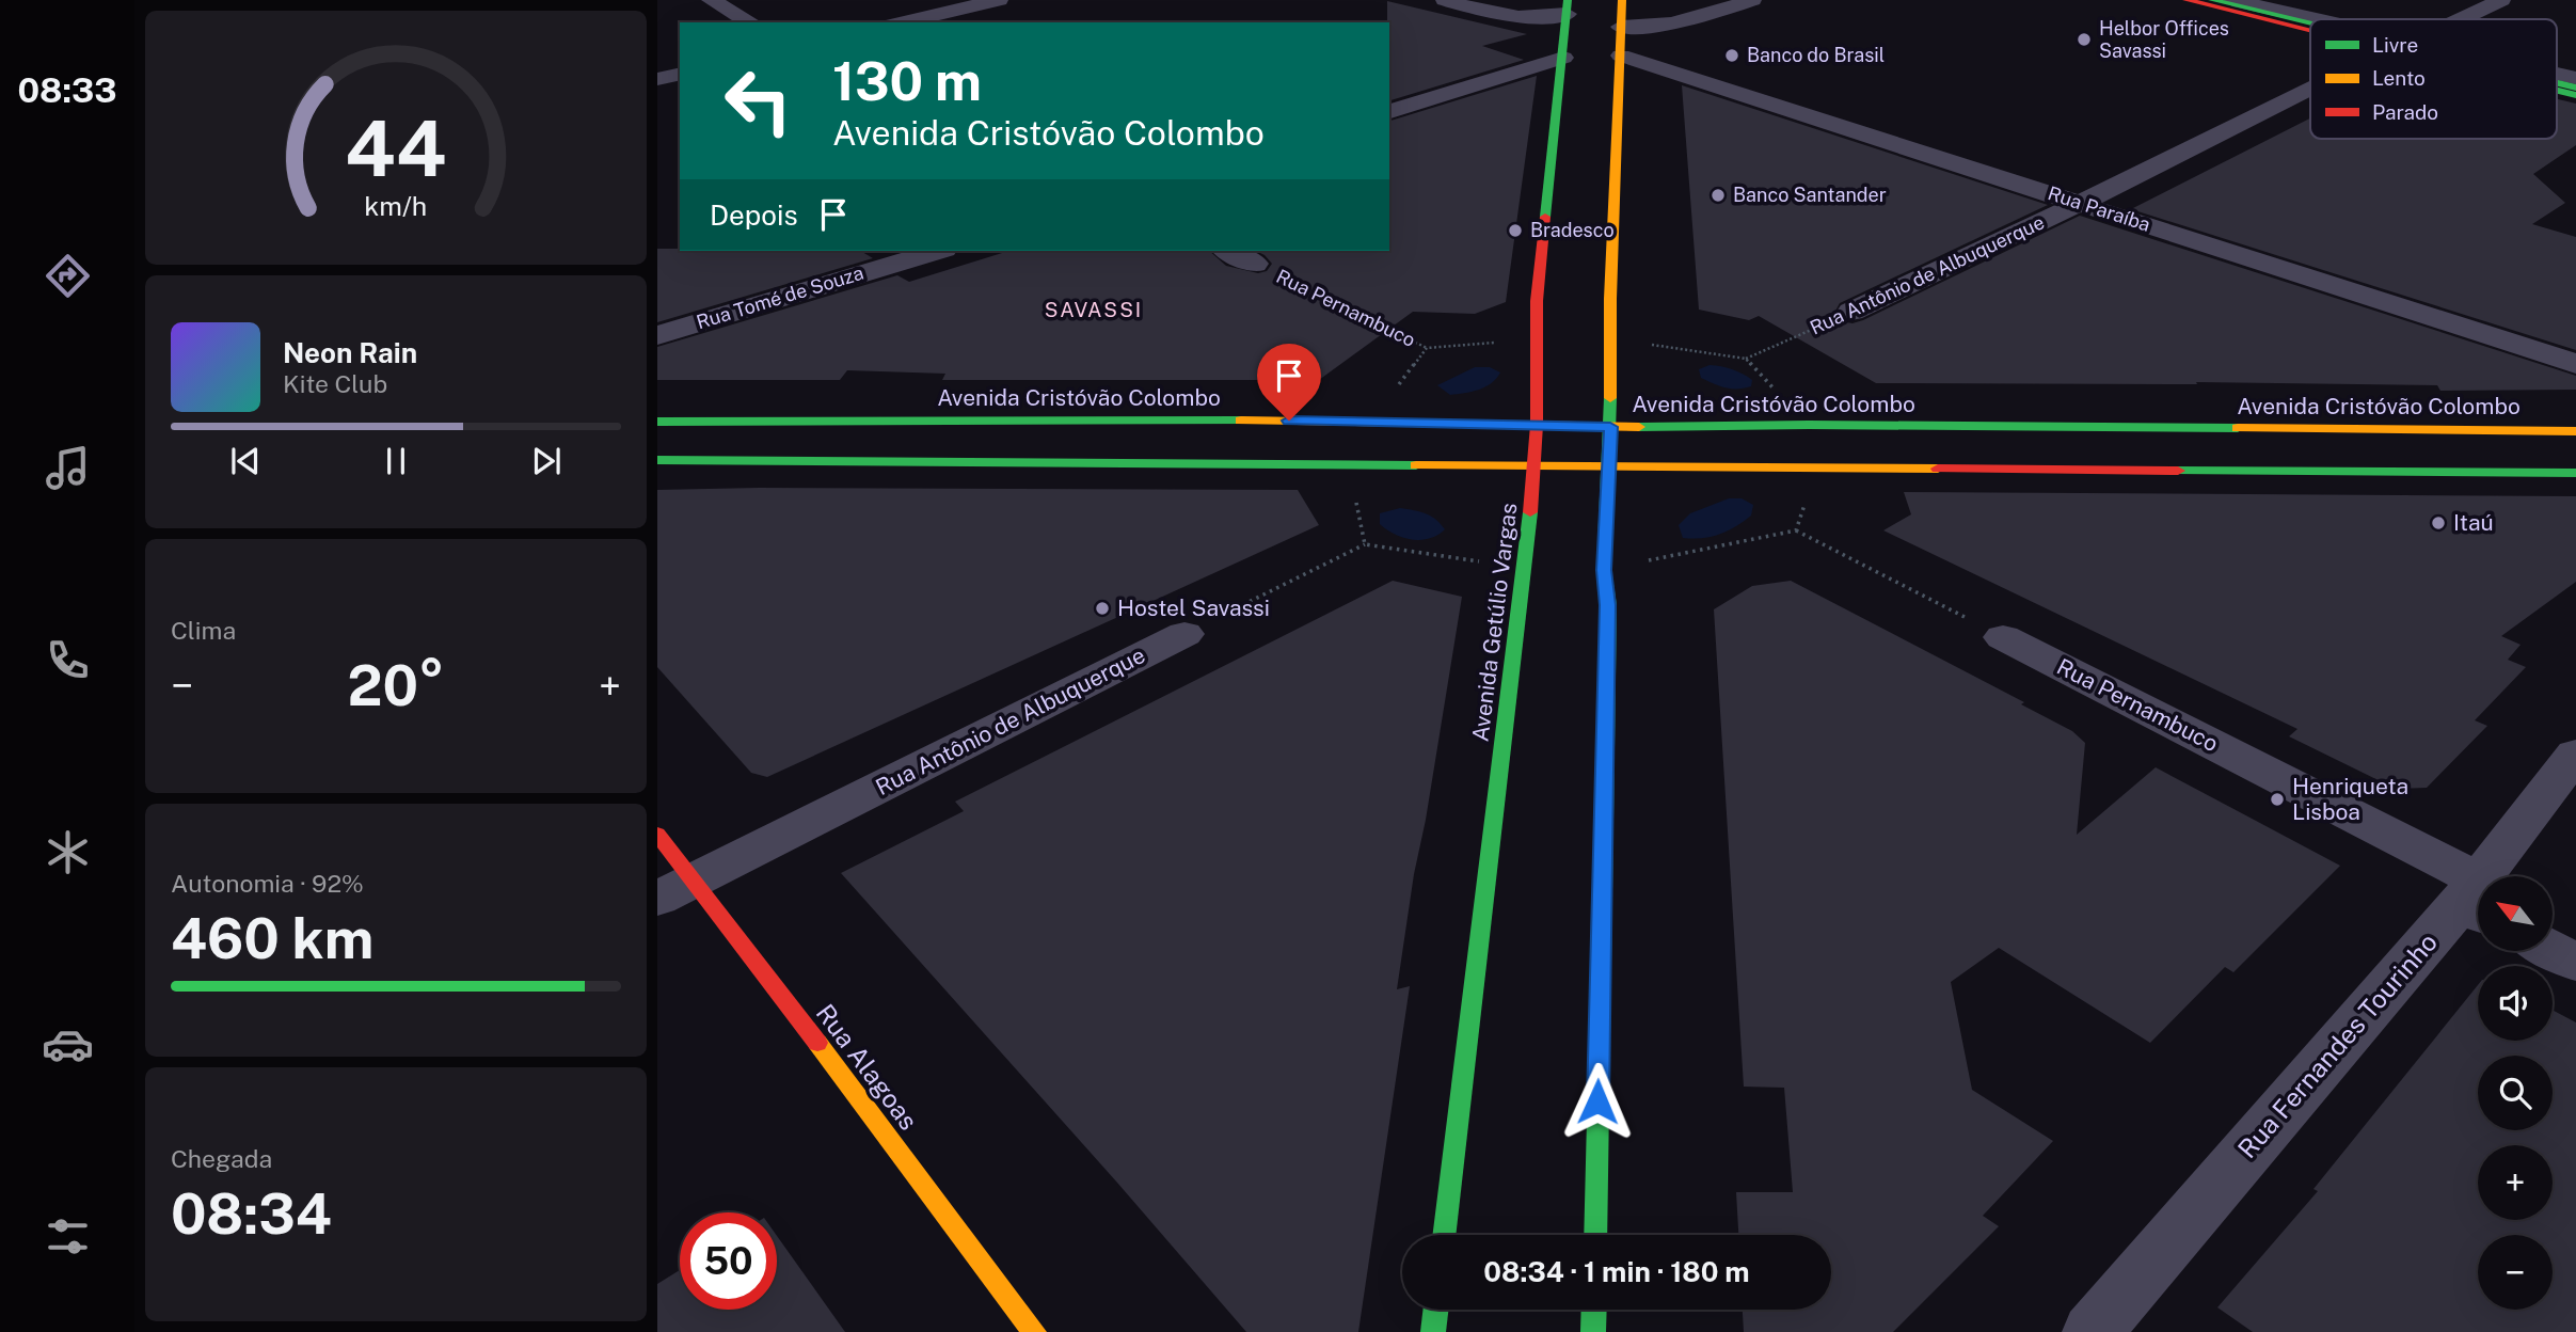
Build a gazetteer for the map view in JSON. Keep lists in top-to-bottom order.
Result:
{
  "streets": {
    "main road": ["Avenida Cristóvão Colombo", "Avenida Getúlio Vargas", "Rua Alagoas"],
    "street": [
      "Rua Paraíba",
      "Rua Antônio de Albuquerque",
      "Rua Tomé de Souza",
      "Rua Pernambuco",
      "Rua Fernandes Tourinho"
    ]
  },
  "crossings": [
    ["Rua Paraíba", "Rua Antônio de Albuquerque"],
    ["Rua Antônio de Albuquerque", "Rua Alagoas"],
    ["Rua Pernambuco", "Rua Fernandes Tourinho"],
    ["Avenida Cristóvão Colombo", "Avenida Getúlio Vargas"]
  ],
  "districts": ["SAVASSI"],
  "places": [
    "Helbor Offices Savassi",
    "Banco do Brasil",
    "Banco Santander",
    "Bradesco",
    "Itaú",
    "Hostel Savassi",
    "Henriqueta Lisboa"
  ],
  "legend": ["Livre", "Lento", "Parado"],
  "north": "top left",
  "page": {
    "tabs": "08:33",
    "turn": ["130 m", "Avenida Cristóvão Colombo"],
    "then": "Depois",
    "song": ["Neon Rain", "Kite Club"],
    "tile": [
      "Clima",
      ["Autonomia · 92%", "460 km"],
      ["Chegada", "08:34"]
    ],
    "heat": ["−", "20°", "+"],
    "map_buttons": ["+", "−"],
    "limit": "50",
    "trip": "08:34 · 1 min · 180 m",
    "gauge": ["44", "km/h"]
  }
}
